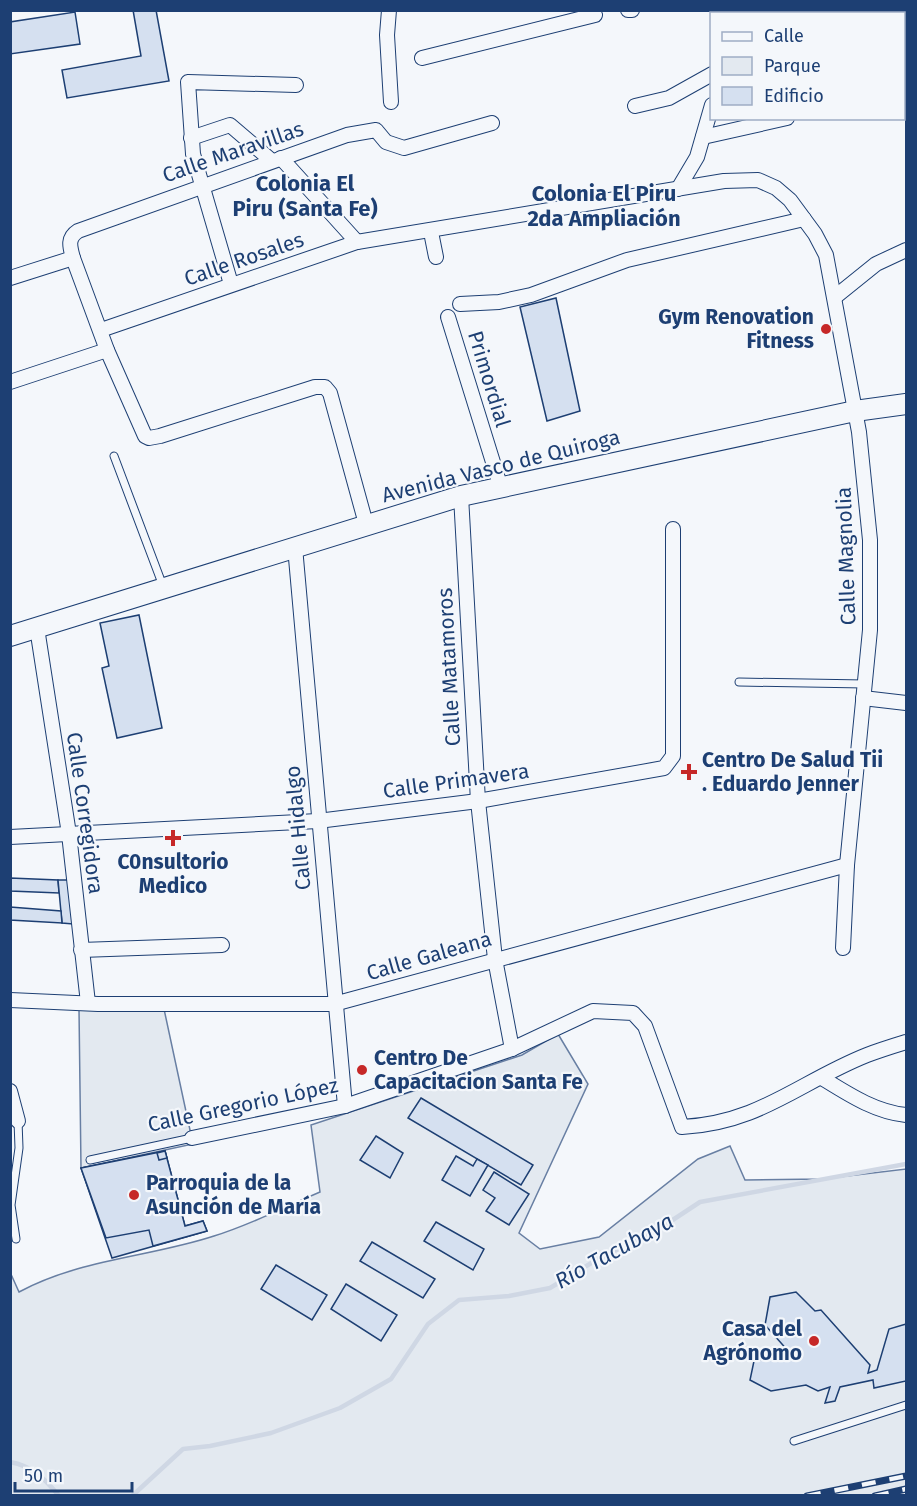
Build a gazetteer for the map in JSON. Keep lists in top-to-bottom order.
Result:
{
  "streets": {
    "main road": ["Avenida Vasco de Quiroga"],
    "street": [
      "Calle Maravillas",
      "Calle Rosales",
      "Primordial",
      "Calle Magnolia",
      "Calle Matamoros",
      "Calle Primavera",
      "Calle Corregidora",
      "Calle Hidalgo",
      "Calle Galeana",
      "Calle Gregorio López"
    ]
  },
  "crossings": [
    ["Calle Rosales", "Calle Magnolia"],
    ["Primordial", "Avenida Vasco de Quiroga"],
    ["Avenida Vasco de Quiroga", "Calle Magnolia"],
    ["Avenida Vasco de Quiroga", "Calle Matamoros"],
    ["Avenida Vasco de Quiroga", "Calle Corregidora"],
    ["Avenida Vasco de Quiroga", "Calle Hidalgo"],
    ["Calle Magnolia", "Calle Galeana"],
    ["Calle Matamoros", "Calle Primavera"],
    ["Calle Matamoros", "Calle Galeana"],
    ["Calle Matamoros", "Calle Gregorio López"],
    ["Calle Primavera", "Calle Corregidora"],
    ["Calle Primavera", "Calle Hidalgo"],
    ["Calle Corregidora", "Calle Galeana"],
    ["Calle Hidalgo", "Calle Galeana"],
    ["Calle Hidalgo", "Calle Gregorio López"]
  ],
  "districts": ["Colonia El Piru (Santa Fe)", "Colonia El Piru 2da Ampliación"],
  "water": ["Río Tacubaya"],
  "places": {
    "other": [
      "Gym Renovation Fitness",
      "Centro De Capacitacion Santa Fe",
      "Parroquia de la Asunción de María",
      "Casa del Agrónomo"
    ],
    "health": ["Centro De Salud Tii . Eduardo Jenner", "C0nsultorio Medico"]
  },
  "legend": ["Calle", "Parque", "Edificio"],
  "scale_bar": "50 m"
}
